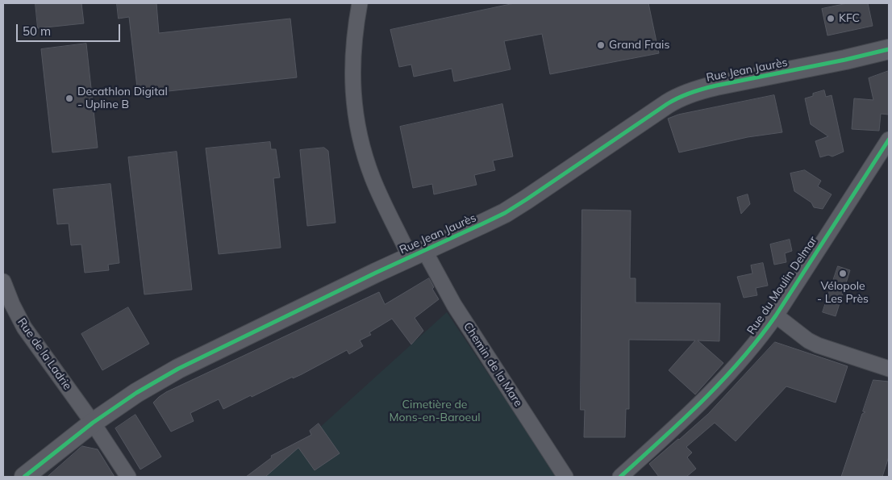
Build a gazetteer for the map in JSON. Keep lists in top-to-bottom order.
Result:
{
  "streets": {
    "street": [
      "Rue Jean Jaurès",
      "Rue du Moulin Delmar",
      "Rue de la Ladrie",
      "Chemin de la Mare"
    ]
  },
  "crossings": [
    ["Rue Jean Jaurès", "Rue de la Ladrie"],
    ["Rue Jean Jaurès", "Chemin de la Mare"]
  ],
  "parks": ["Cimetière de Mons-en-Baroeul"],
  "places": [
    "KFC",
    "Grand Frais",
    "Decathlon Digital - Upline B",
    "Vélopole - Les Près"
  ],
  "scale_bar": "50 m"
}
